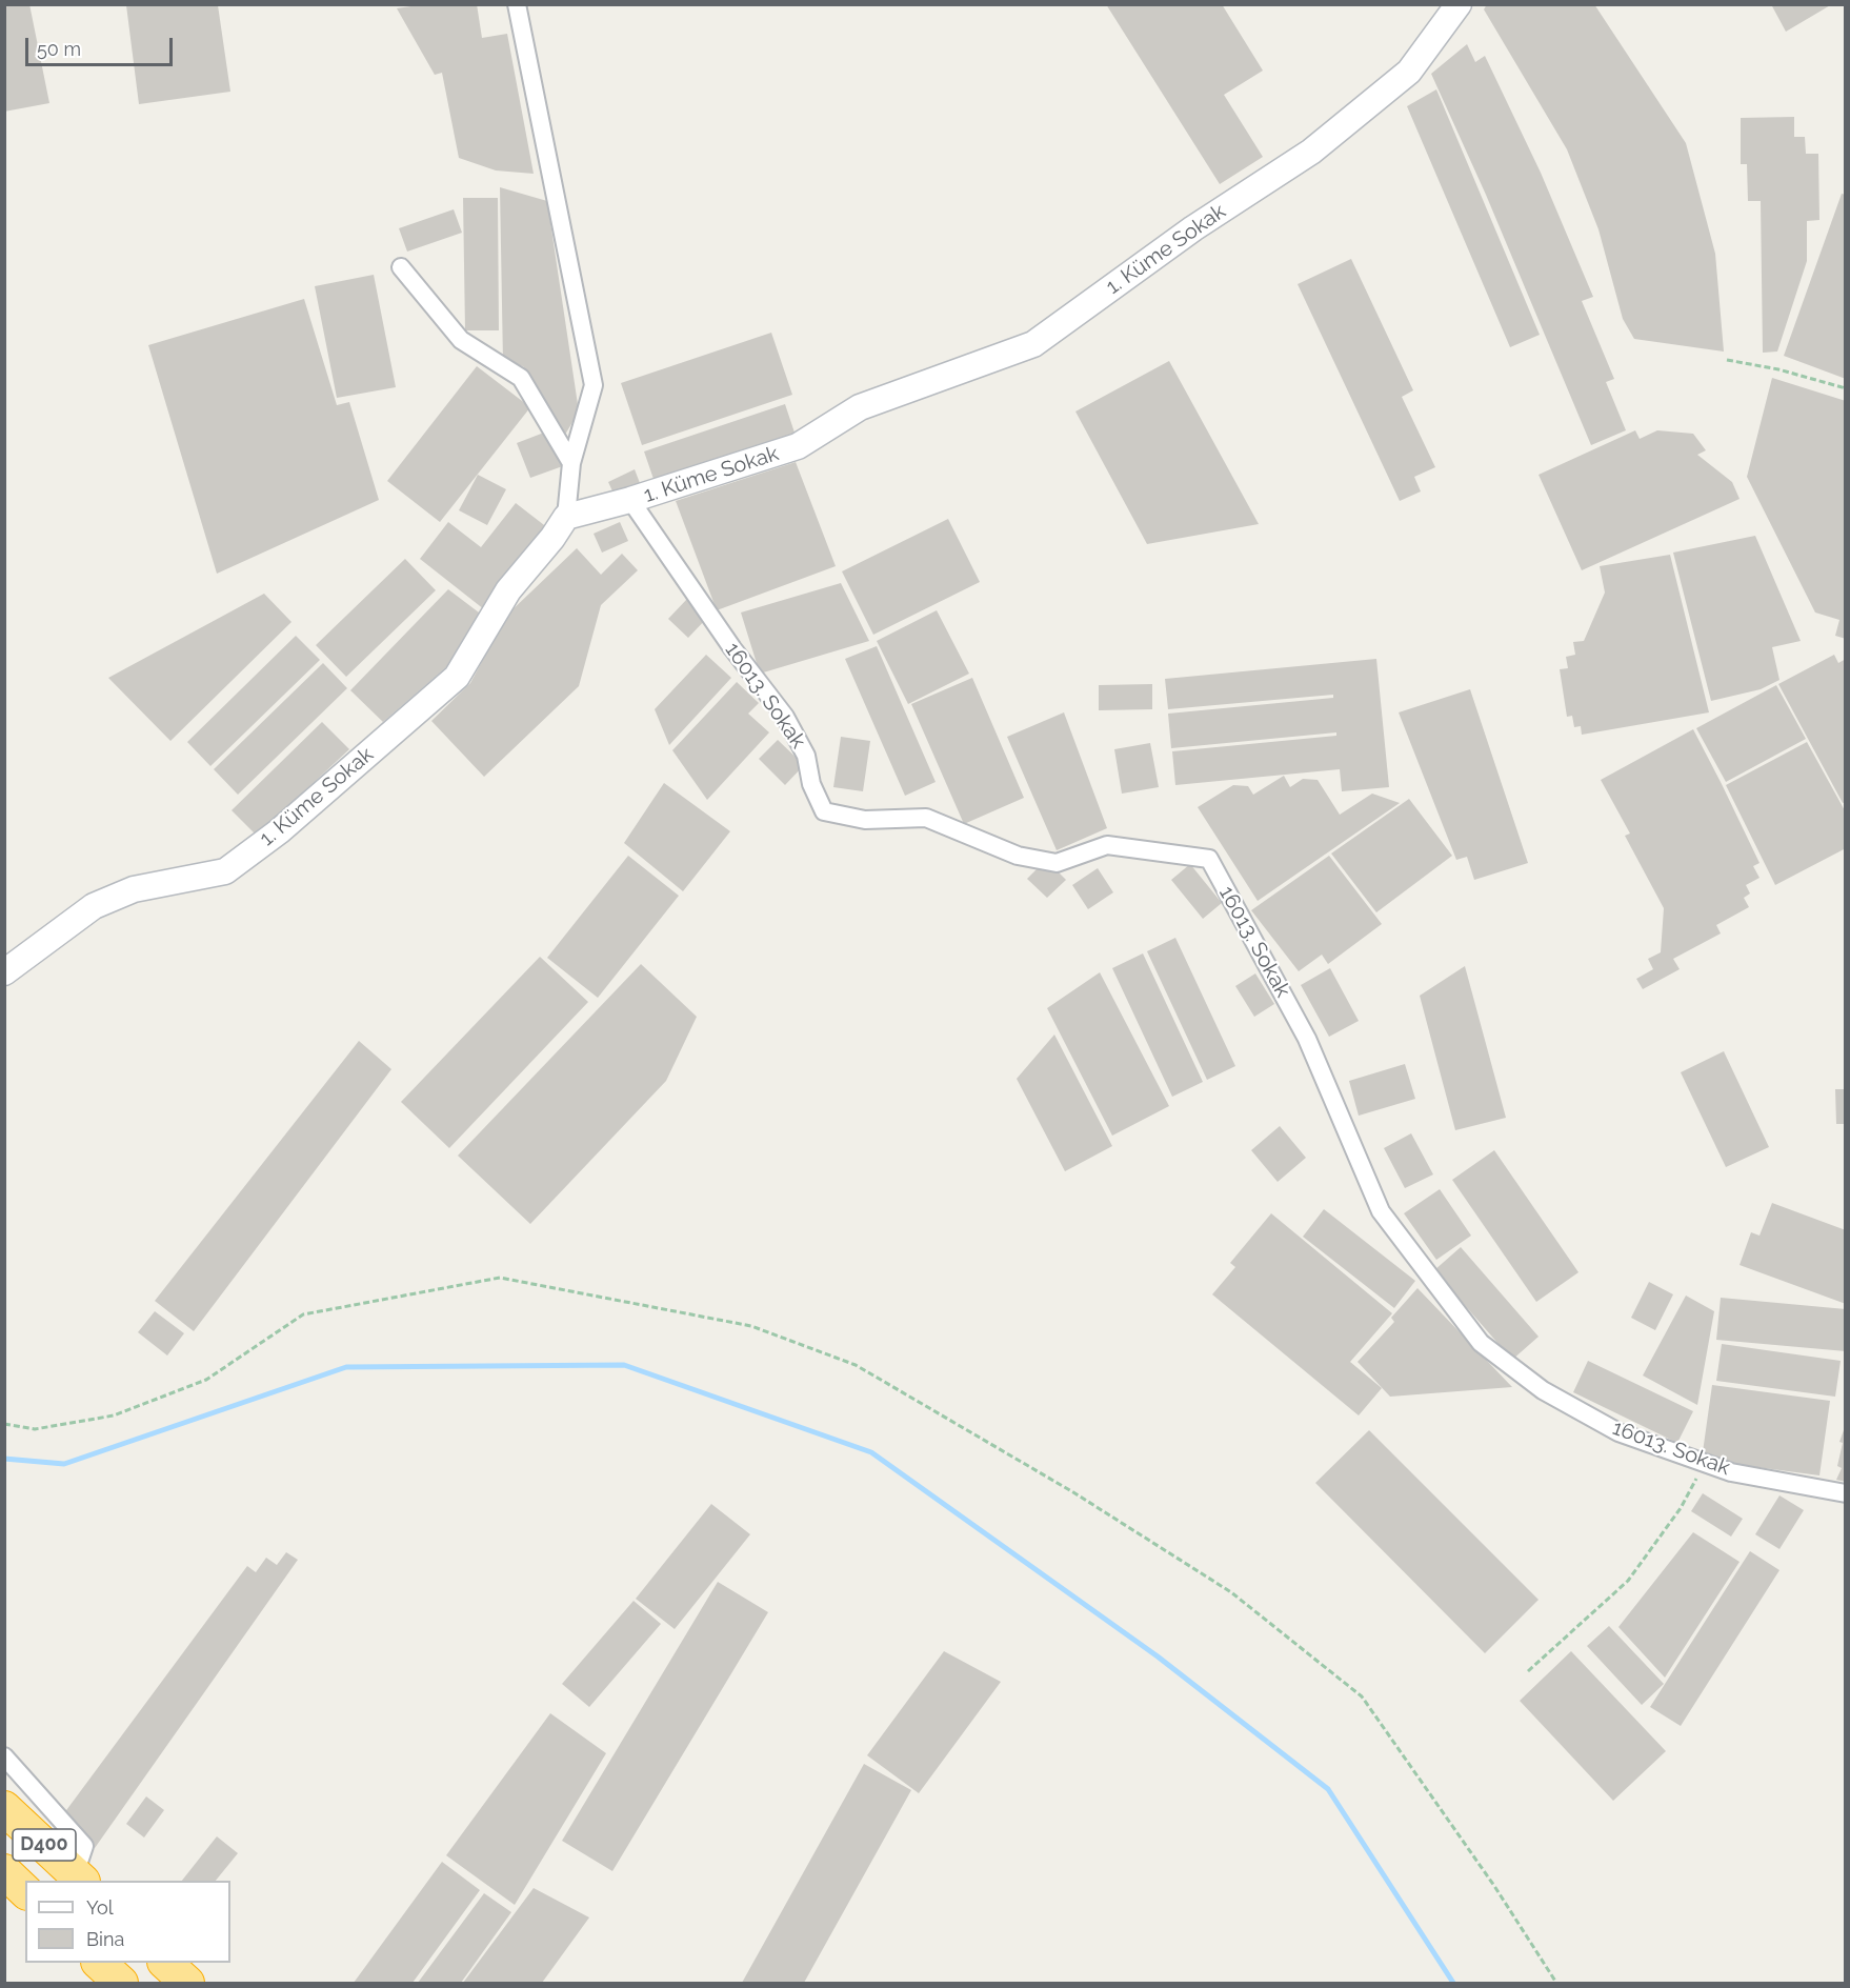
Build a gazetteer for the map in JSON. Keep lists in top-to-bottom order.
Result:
{
  "streets": {
    "highway": ["D400"],
    "street": ["1. Küme Sokak", "16013. Sokak"]
  },
  "crossings": [
    ["1. Küme Sokak", "16013. Sokak"]
  ],
  "legend": ["Yol", "Bina"],
  "scale_bar": "50 m"
}
